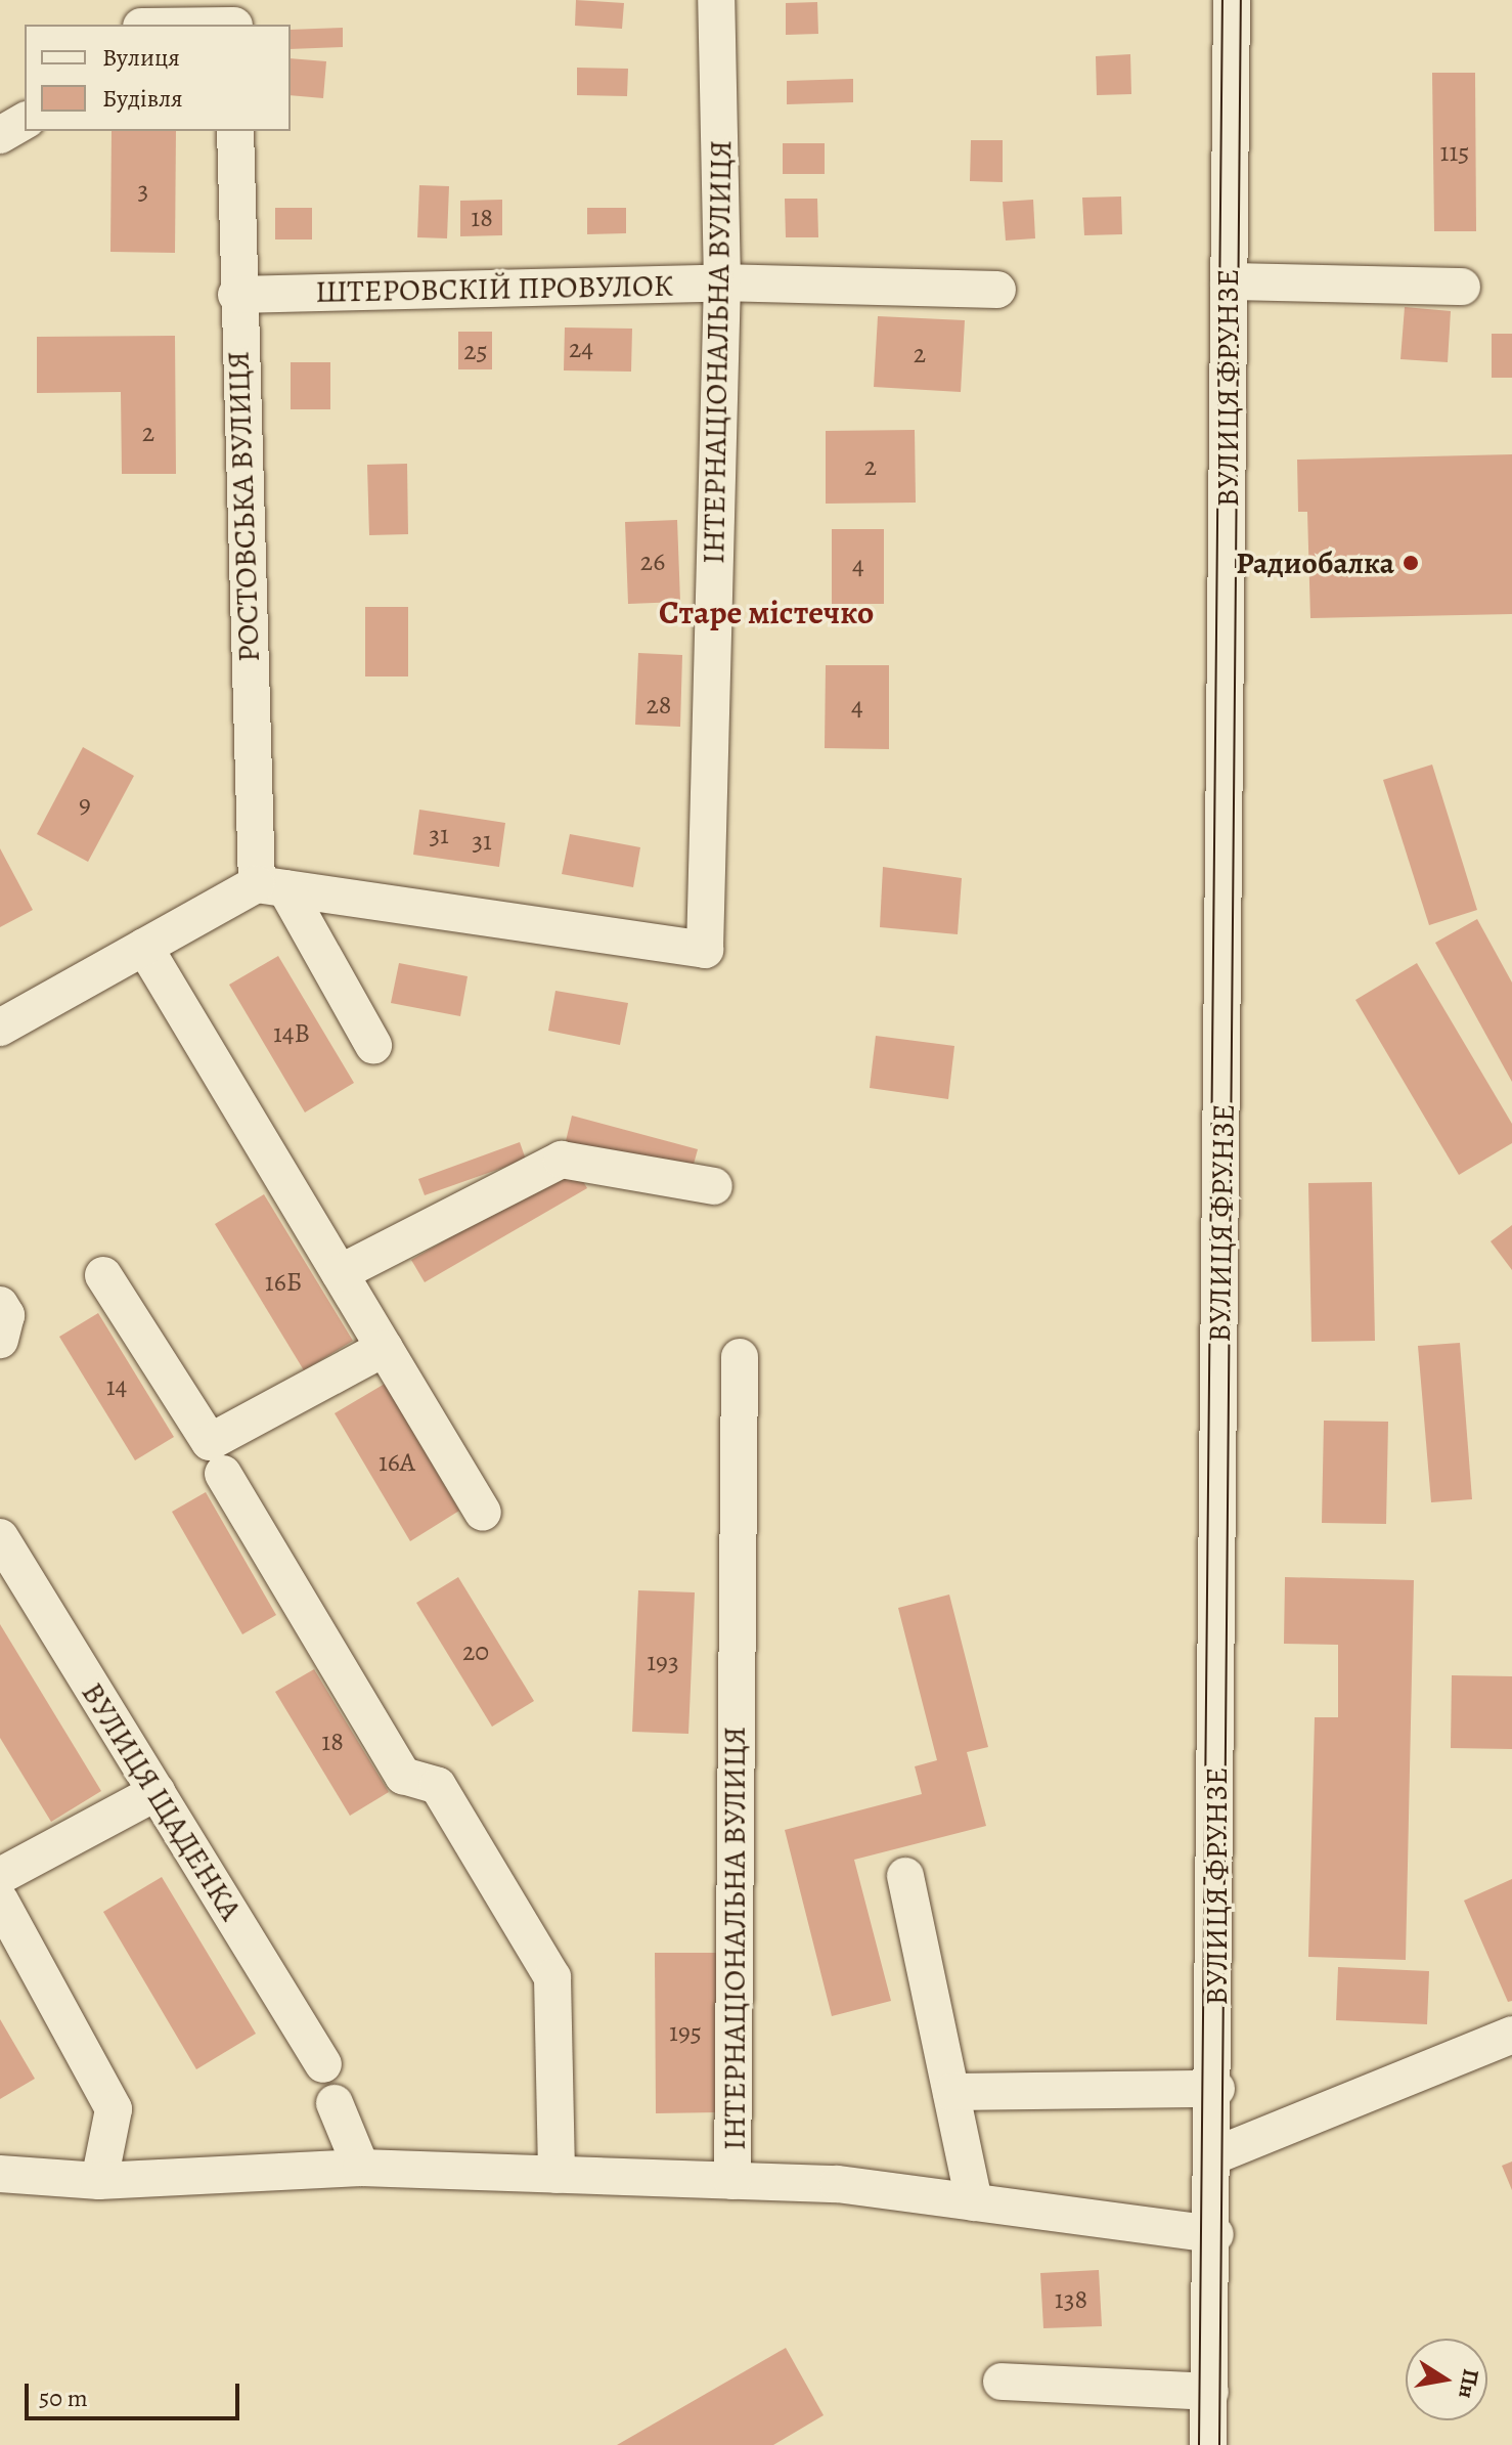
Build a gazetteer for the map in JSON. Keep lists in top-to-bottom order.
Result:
{
  "streets": {
    "street": [
      "ШТЕРОВСКІЙ ПРОВУЛОК",
      "ІНТЕРНАЦІОНАЛЬНА ВУЛИЦЯ",
      "ВУЛИЦЯ ФРУНЗЕ",
      "РОСТОВСЬКА ВУЛИЦЯ",
      "ВУЛИЦЯ ЩАДЕНКА"
    ]
  },
  "crossings": [
    ["ШТЕРОВСКІЙ ПРОВУЛОК", "ІНТЕРНАЦІОНАЛЬНА ВУЛИЦЯ"],
    ["ШТЕРОВСКІЙ ПРОВУЛОК", "РОСТОВСЬКА ВУЛИЦЯ"],
    ["ІНТЕРНАЦІОНАЛЬНА ВУЛИЦЯ", "ВУЛИЦЯ ФРУНЗЕ"],
    ["ІНТЕРНАЦІОНАЛЬНА ВУЛИЦЯ", "РОСТОВСЬКА ВУЛИЦЯ"]
  ],
  "districts": ["Старе містечко"],
  "places": ["Радиобалка"],
  "house_numbers": [
    "115",
    "3",
    "18",
    "24",
    "25",
    "2",
    "2",
    "2",
    "26",
    "4",
    "28",
    "4",
    "9",
    "31",
    "31",
    "14В",
    "16Б",
    "14",
    "16А",
    "20",
    "193",
    "18",
    "195",
    "138"
  ],
  "legend": ["Вулиця", "Будівля"],
  "scale_bar": "50 m",
  "north": "right"
}
